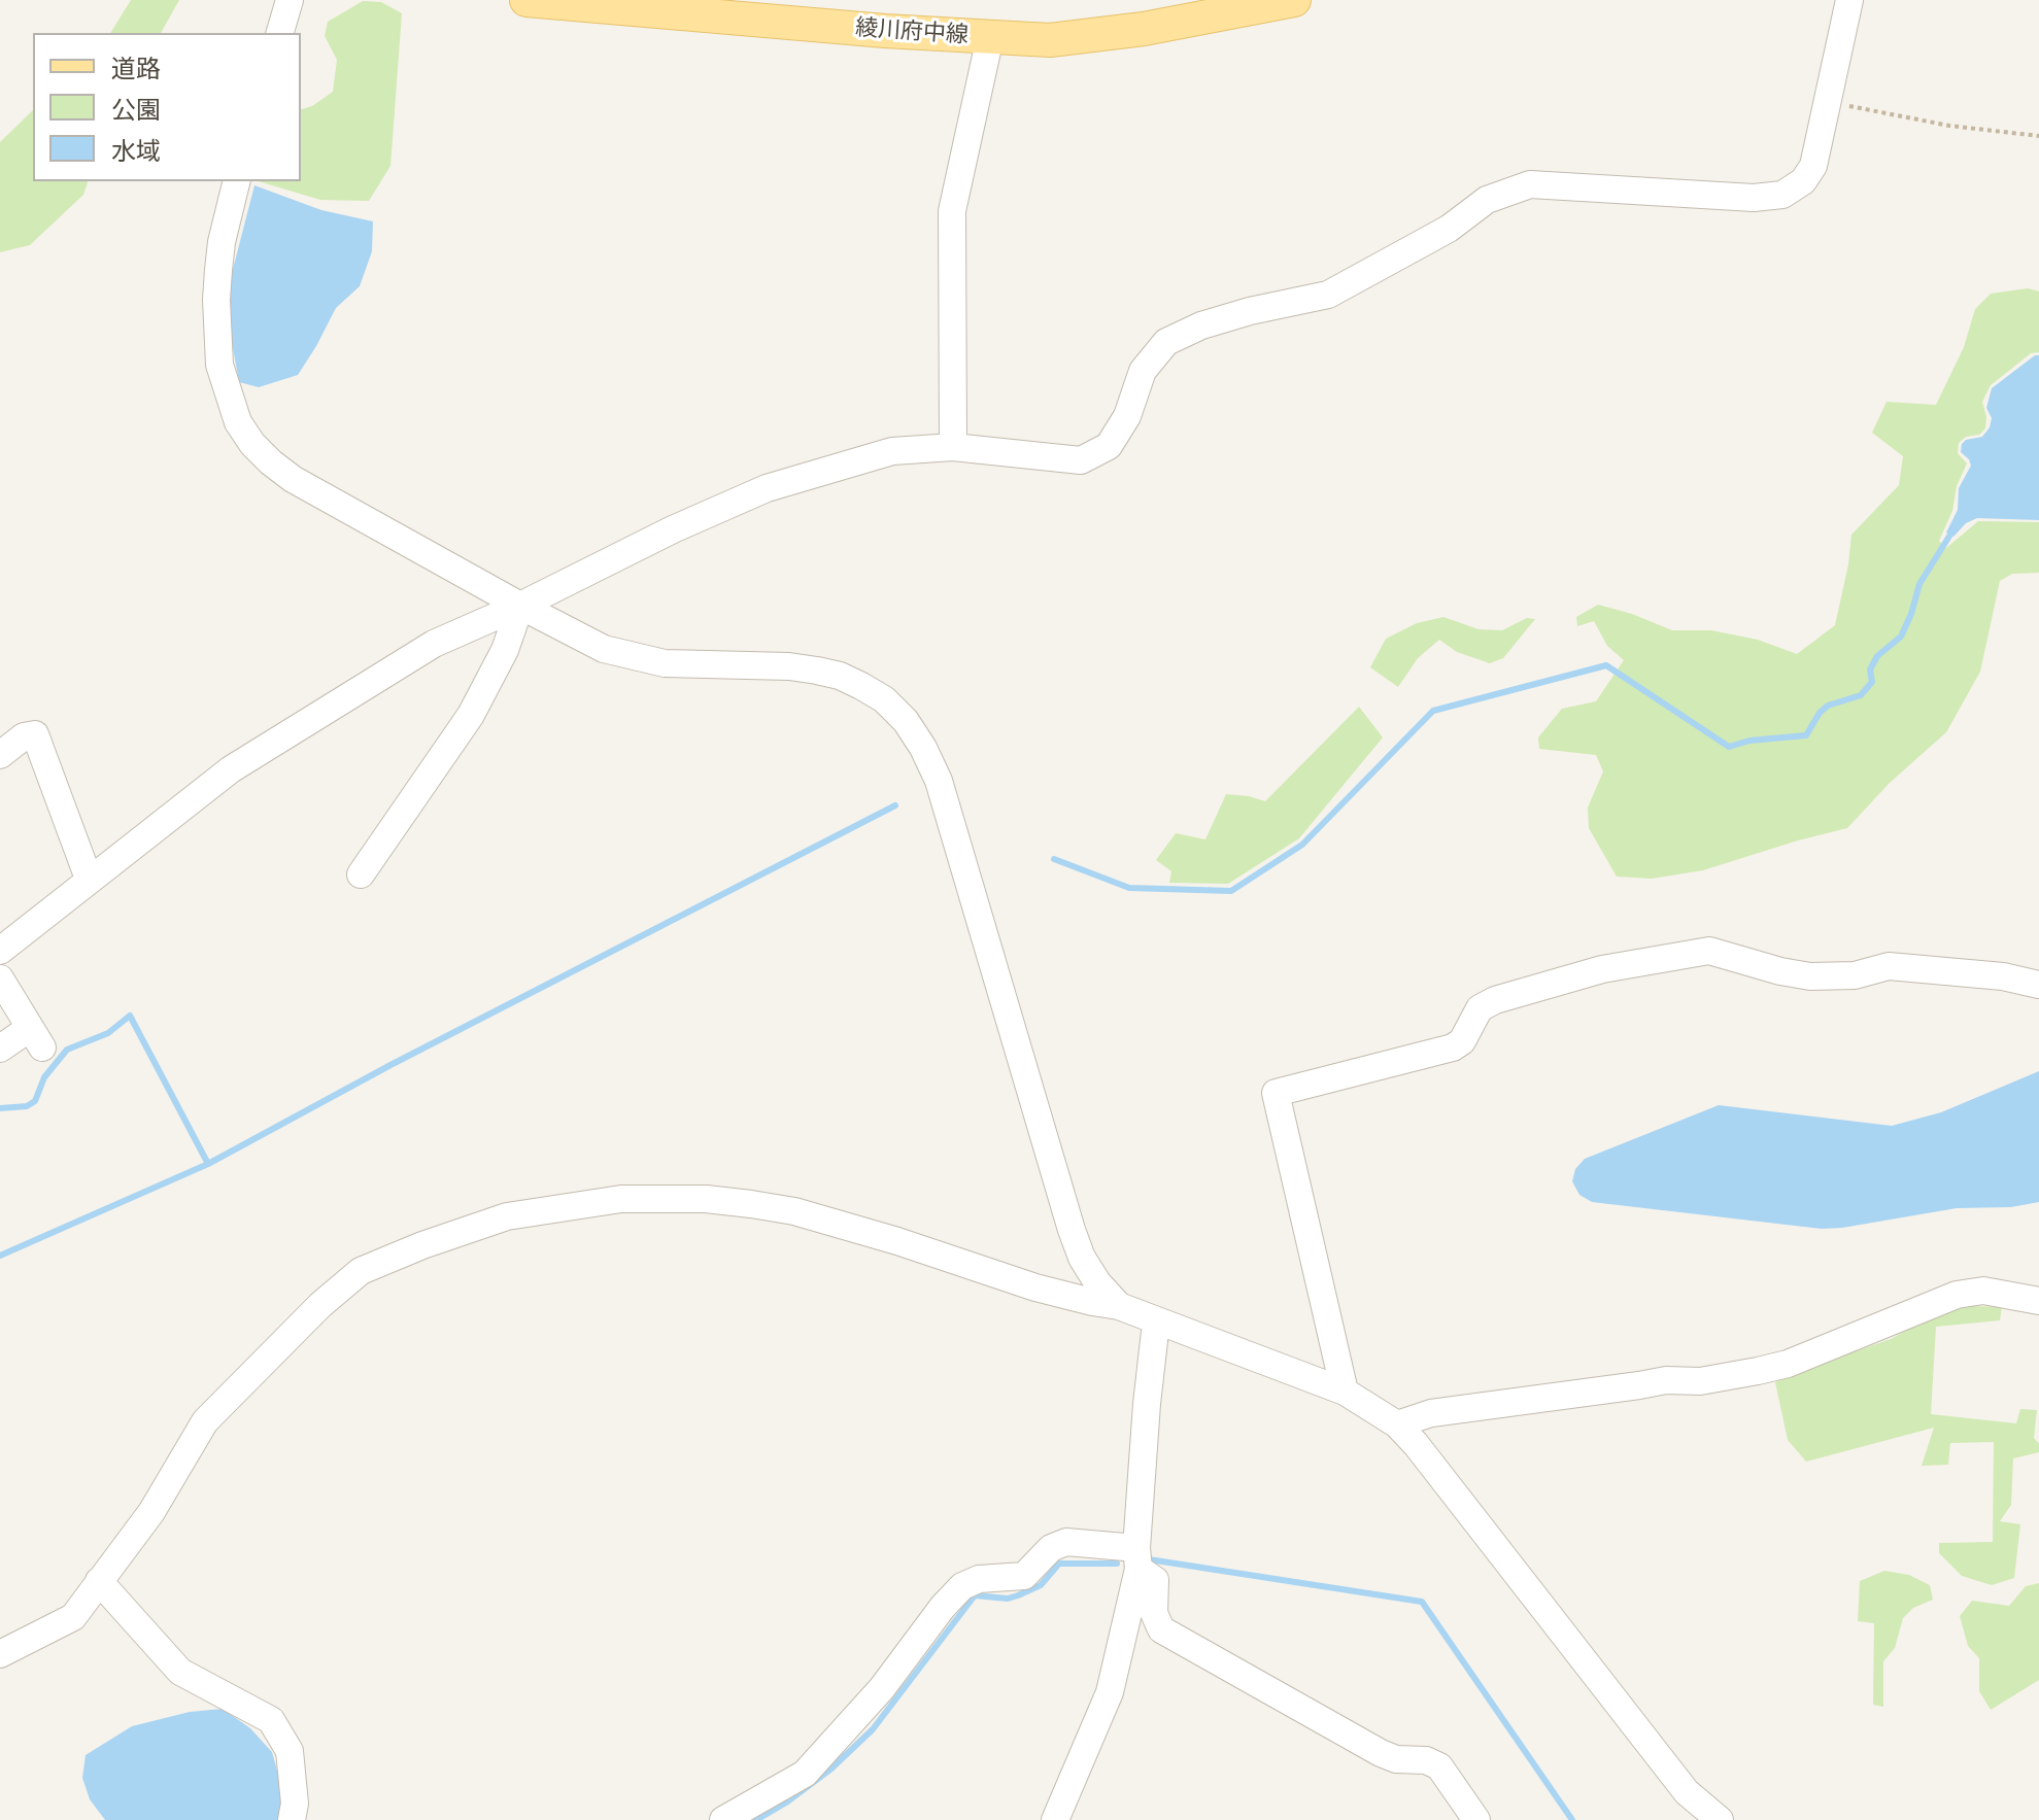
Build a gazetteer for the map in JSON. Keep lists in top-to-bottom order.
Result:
{
  "streets": {
    "main road": ["綾川府中線"]
  },
  "legend": ["道路", "公園", "水域"]
}
